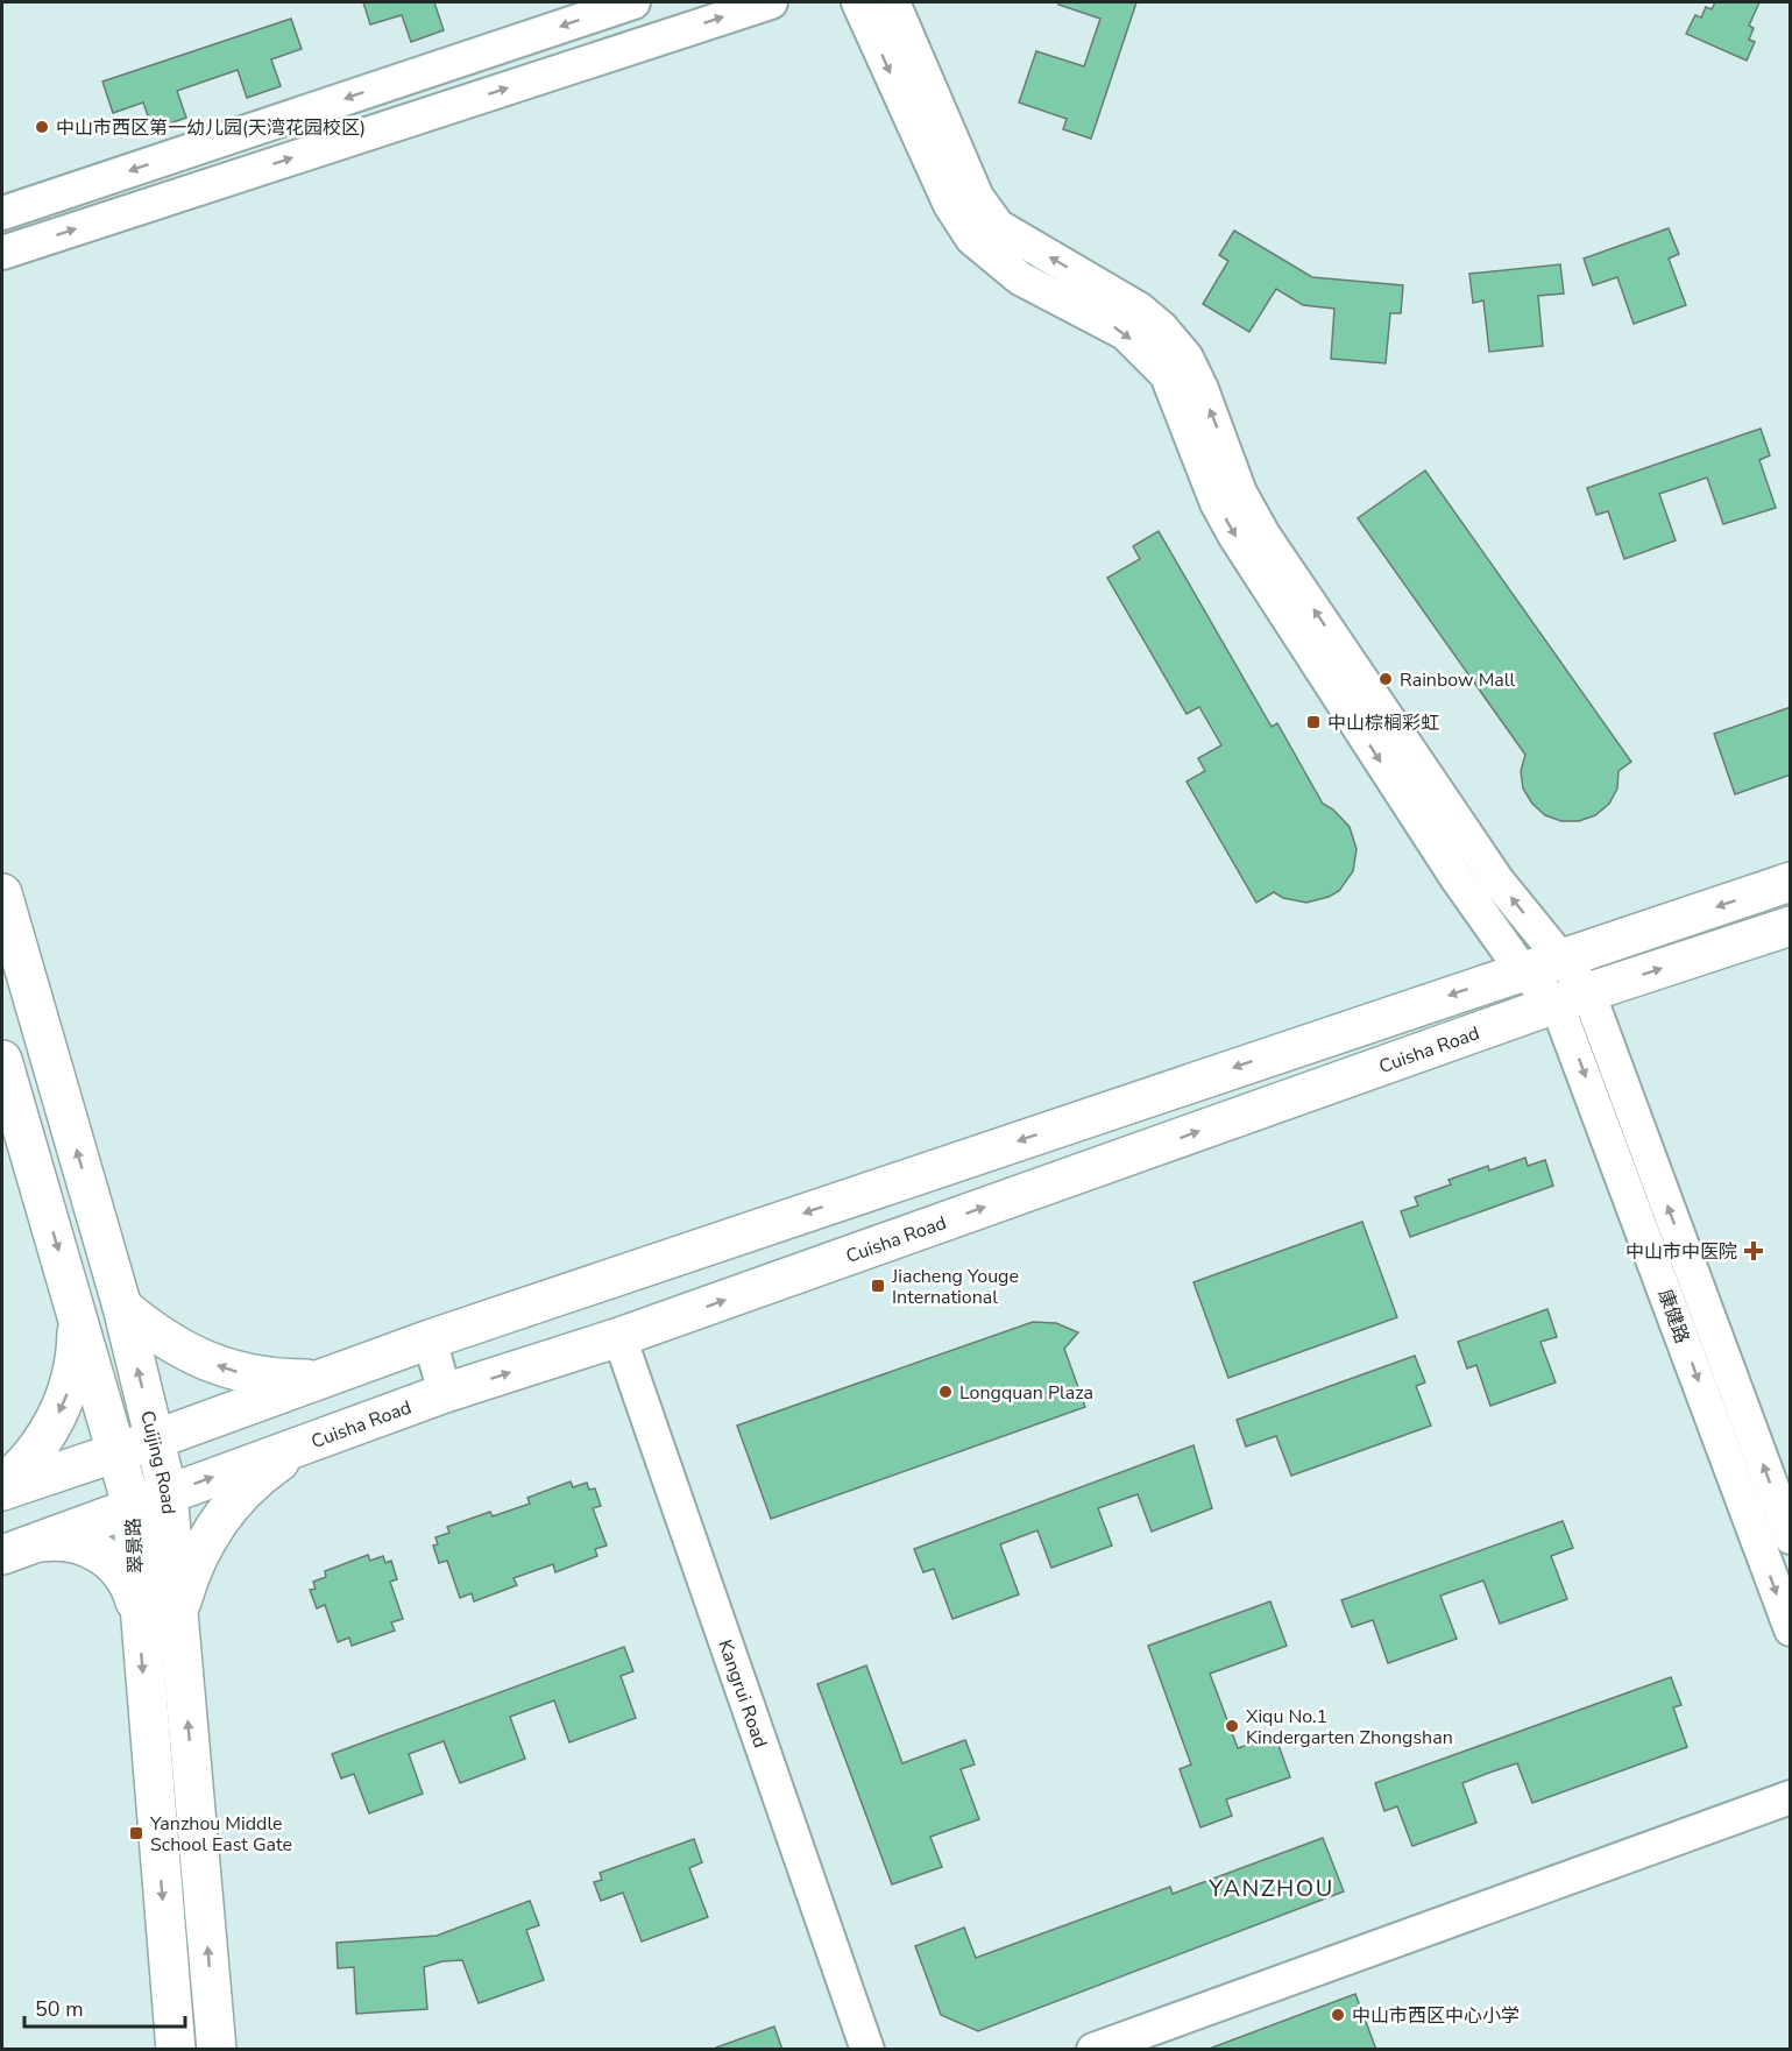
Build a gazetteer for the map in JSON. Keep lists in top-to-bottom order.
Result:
{
  "streets": {
    "main road": ["Cuisha Road", "Cuijing Road", "翠景路"],
    "street": ["康健路", "Kangrui Road"]
  },
  "crossings": [
    ["Cuisha Road", "康健路"],
    ["Cuisha Road", "Cuijing Road"],
    ["Cuisha Road", "翠景路"],
    ["Cuisha Road", "Kangrui Road"]
  ],
  "one_way": ["Cuijing Road", "翠景路"],
  "districts": ["YANZHOU"],
  "places": {
    "other": [
      "中山市西区第一幼儿园(天湾花园校区)",
      "Rainbow Mall",
      "Longquan Plaza",
      "Xiqu No.1 Kindergarten Zhongshan",
      "中山市西区中心小学"
    ],
    "transit": ["中山棕榈彩虹", "Jiacheng Youge International", "Yanzhou Middle School East Gate"],
    "health": ["中山市中医院"]
  },
  "scale_bar": "50 m"
}
